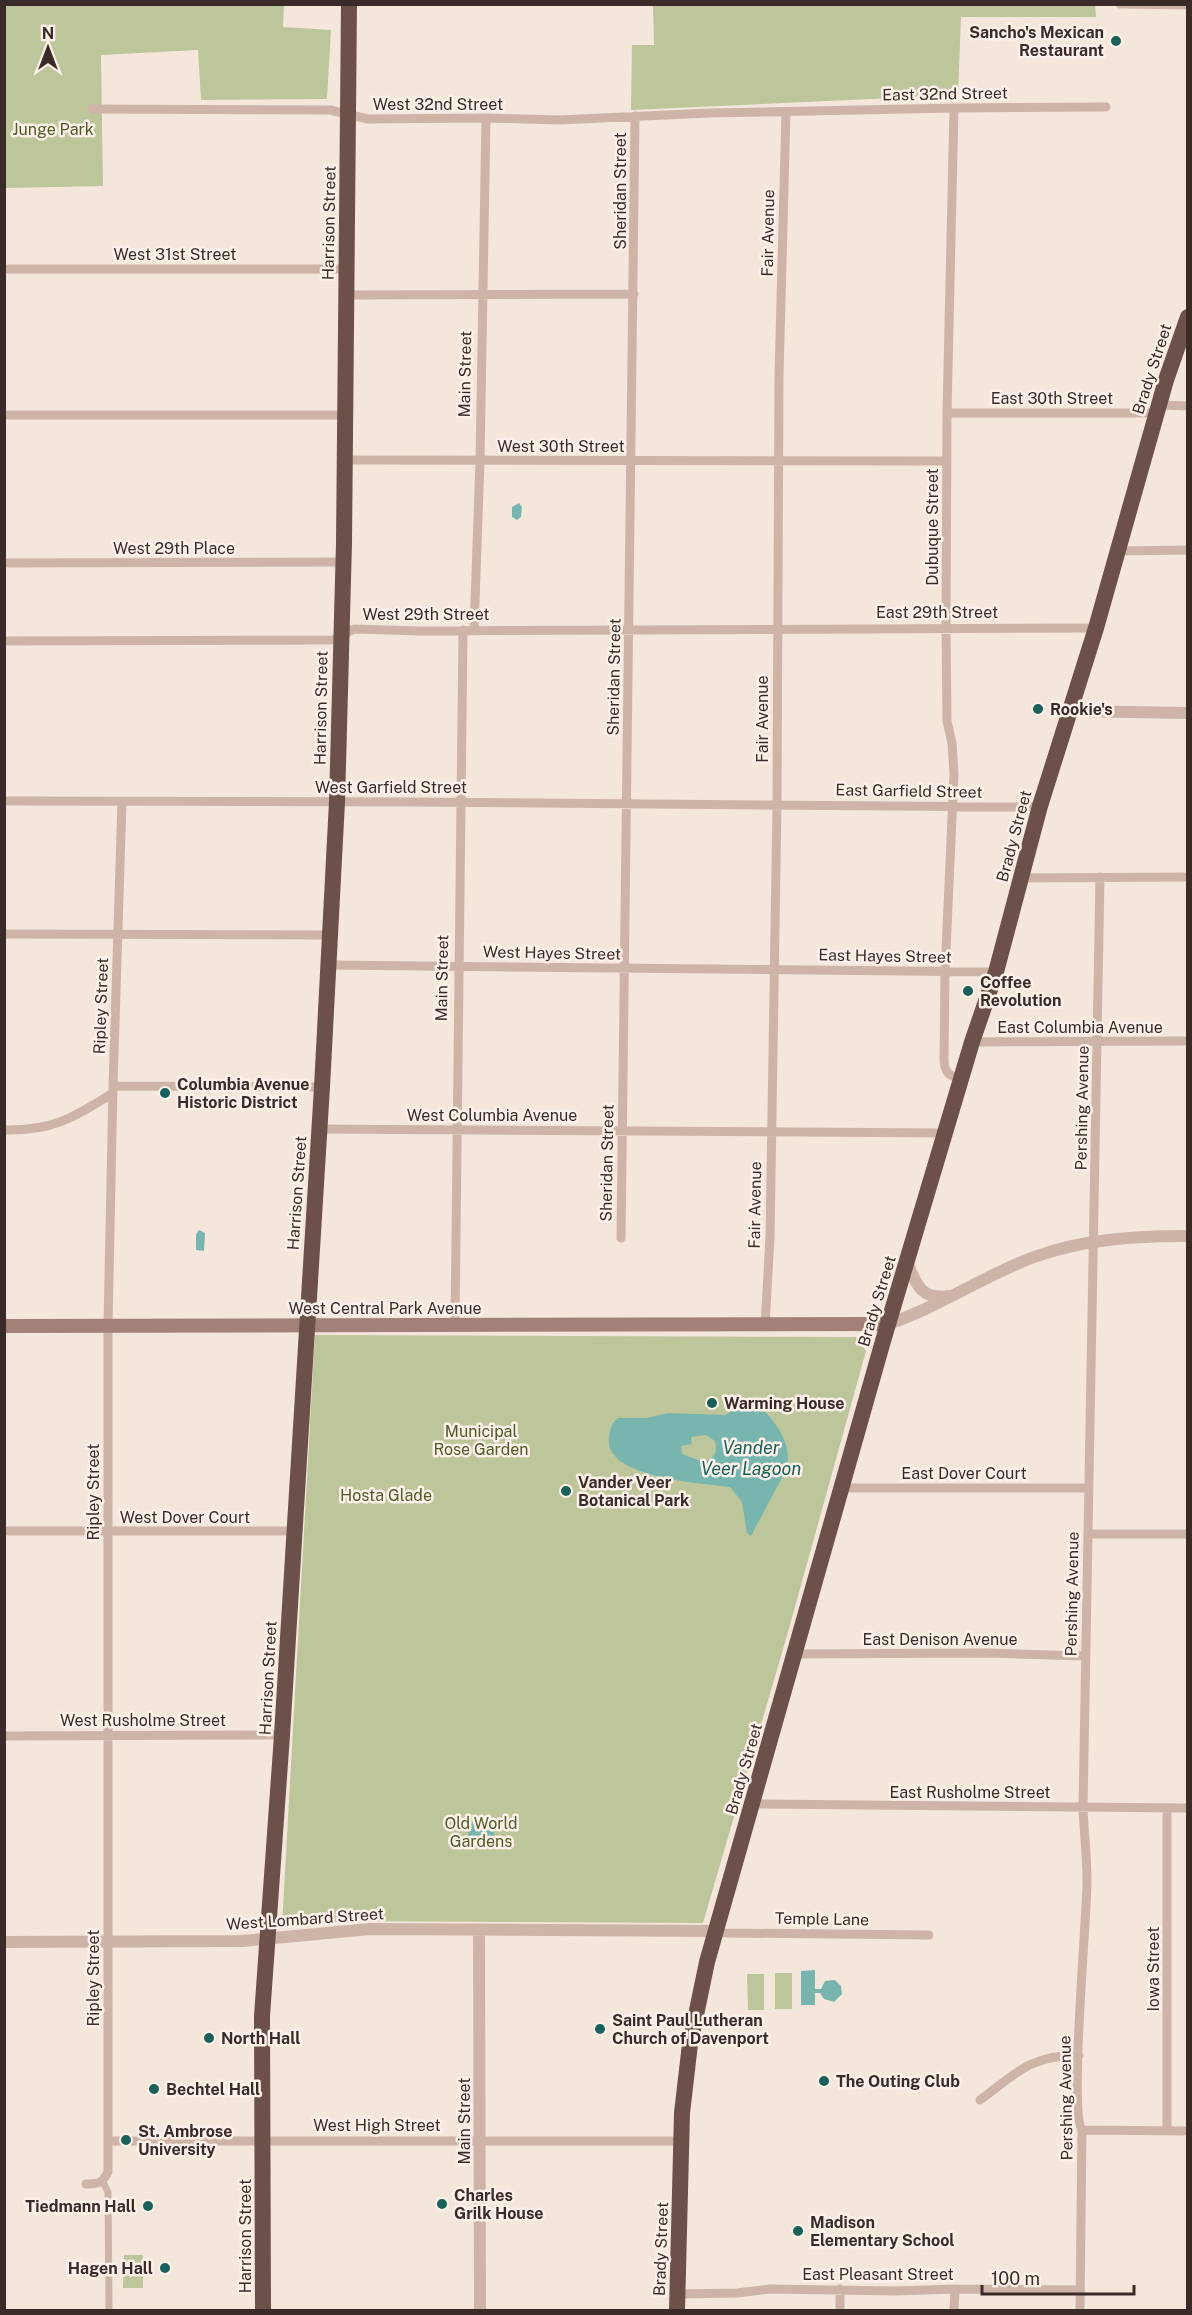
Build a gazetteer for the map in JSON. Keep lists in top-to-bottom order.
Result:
{
  "streets": {
    "highway": ["Harrison Street", "Brady Street"],
    "main road": ["West Central Park Avenue"],
    "street": [
      "East 32nd Street",
      "West 32nd Street",
      "Sheridan Street",
      "Fair Avenue",
      "West 31st Street",
      "Main Street",
      "East 30th Street",
      "West 30th Street",
      "Dubuque Street",
      "West 29th Place",
      "East 29th Street",
      "West 29th Street",
      "West Garfield Street",
      "East Garfield Street",
      "West Hayes Street",
      "East Hayes Street",
      "Ripley Street",
      "East Columbia Avenue",
      "Pershing Avenue",
      "West Columbia Avenue",
      "East Dover Court",
      "West Dover Court",
      "East Denison Avenue",
      "West Rusholme Street",
      "East Rusholme Street",
      "West Lombard Street",
      "Temple Lane",
      "Iowa Street",
      "West High Street",
      "East Pleasant Street"
    ]
  },
  "crossings": [
    ["East 32nd Street", "West 32nd Street"],
    ["East 32nd Street", "Fair Avenue"],
    ["East 32nd Street", "Dubuque Street"],
    ["West 32nd Street", "Sheridan Street"],
    ["West 32nd Street", "Harrison Street"],
    ["West 32nd Street", "Fair Avenue"],
    ["West 32nd Street", "Main Street"],
    ["Sheridan Street", "West 30th Street"],
    ["Sheridan Street", "West 29th Street"],
    ["Sheridan Street", "West Garfield Street"],
    ["Sheridan Street", "West Hayes Street"],
    ["Sheridan Street", "West Columbia Avenue"],
    ["Harrison Street", "West 31st Street"],
    ["Harrison Street", "West 30th Street"],
    ["Harrison Street", "West 29th Place"],
    ["Harrison Street", "West 29th Street"],
    ["Harrison Street", "West Garfield Street"],
    ["Harrison Street", "West Hayes Street"],
    ["Harrison Street", "West Columbia Avenue"],
    ["Harrison Street", "West Central Park Avenue"],
    ["Harrison Street", "West Dover Court"],
    ["Harrison Street", "West Rusholme Street"],
    ["Harrison Street", "West Lombard Street"],
    ["Harrison Street", "West High Street"],
    ["Fair Avenue", "West 30th Street"],
    ["Fair Avenue", "East 29th Street"],
    ["Fair Avenue", "West 29th Street"],
    ["Fair Avenue", "West Garfield Street"],
    ["Fair Avenue", "East Garfield Street"],
    ["Fair Avenue", "West Hayes Street"],
    ["Fair Avenue", "East Hayes Street"],
    ["Fair Avenue", "West Columbia Avenue"],
    ["Fair Avenue", "West Central Park Avenue"],
    ["Brady Street", "East 30th Street"],
    ["Brady Street", "Dubuque Street"],
    ["Brady Street", "East 29th Street"],
    ["Brady Street", "East Garfield Street"],
    ["Brady Street", "East Hayes Street"],
    ["Brady Street", "East Columbia Avenue"],
    ["Brady Street", "West Central Park Avenue"],
    ["Brady Street", "East Dover Court"],
    ["Brady Street", "East Denison Avenue"],
    ["Brady Street", "East Rusholme Street"],
    ["Brady Street", "West Lombard Street"],
    ["Brady Street", "Temple Lane"],
    ["Brady Street", "West High Street"],
    ["Brady Street", "East Pleasant Street"],
    ["Main Street", "West 30th Street"],
    ["Main Street", "West 29th Street"],
    ["Main Street", "West Garfield Street"],
    ["Main Street", "West Hayes Street"],
    ["Main Street", "West Columbia Avenue"],
    ["Main Street", "West Central Park Avenue"],
    ["Main Street", "West Lombard Street"],
    ["Main Street", "West High Street"],
    ["East 30th Street", "Dubuque Street"],
    ["Dubuque Street", "East 29th Street"],
    ["Dubuque Street", "East Garfield Street"],
    ["Dubuque Street", "East Hayes Street"],
    ["East 29th Street", "West 29th Street"],
    ["West Garfield Street", "East Garfield Street"],
    ["West Garfield Street", "Ripley Street"],
    ["West Hayes Street", "East Hayes Street"],
    ["Ripley Street", "West Central Park Avenue"],
    ["Ripley Street", "West Dover Court"],
    ["Ripley Street", "West Rusholme Street"],
    ["Ripley Street", "West Lombard Street"],
    ["Ripley Street", "West High Street"],
    ["East Columbia Avenue", "Pershing Avenue"],
    ["Pershing Avenue", "East Dover Court"],
    ["Pershing Avenue", "East Denison Avenue"],
    ["Pershing Avenue", "East Rusholme Street"],
    ["Pershing Avenue", "East Pleasant Street"],
    ["East Rusholme Street", "Iowa Street"],
    ["West Lombard Street", "Temple Lane"]
  ],
  "water": ["Vander Veer Lagoon"],
  "parks": [
    "Junge Park",
    "Municipal Rose Garden",
    "Hosta Glade",
    "Old World Gardens"
  ],
  "places": [
    "Sancho's Mexican Restaurant",
    "Rookie's",
    "Coffee Revolution",
    "Columbia Avenue Historic District",
    "Warming House",
    "Vander Veer Botanical Park",
    "Saint Paul Lutheran Church of Davenport",
    "North Hall",
    "The Outing Club",
    "Bechtel Hall",
    "St. Ambrose University",
    "Charles Grilk House",
    "Tiedmann Hall",
    "Madison Elementary School",
    "Hagen Hall"
  ],
  "scale_bar": "100 m",
  "north": "top"
}
